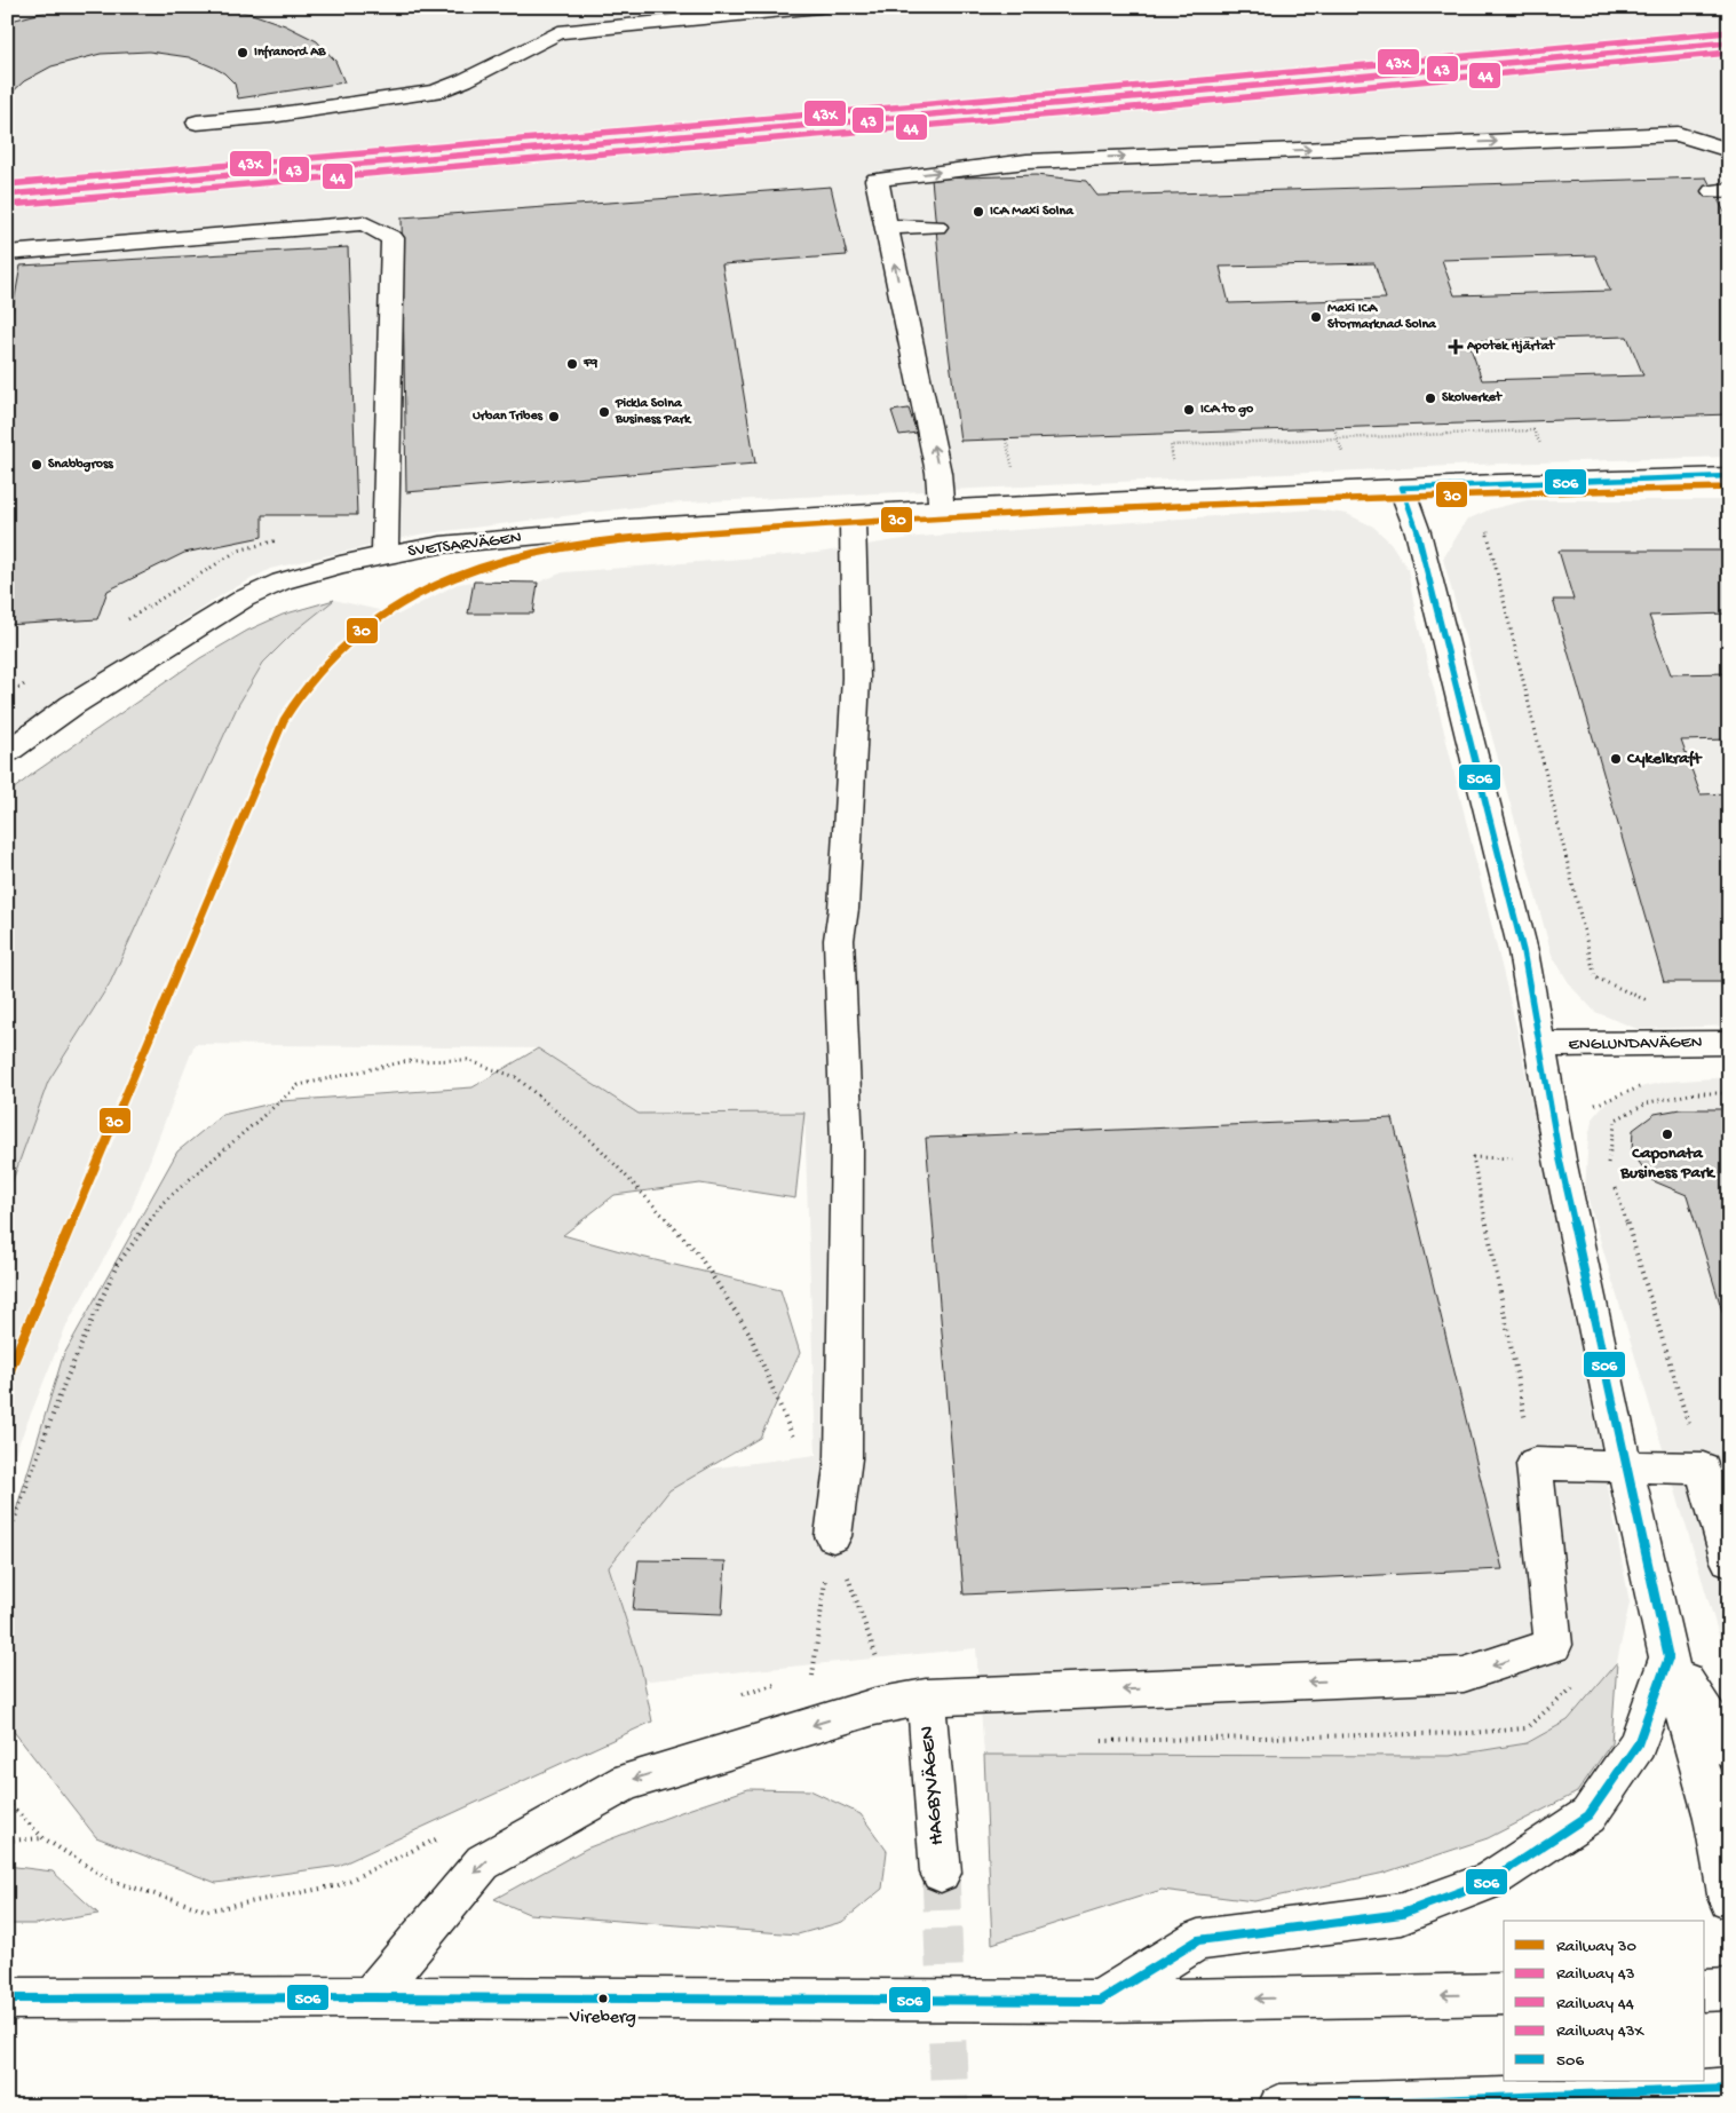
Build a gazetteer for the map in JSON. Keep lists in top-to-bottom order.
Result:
{
  "streets": {
    "street": ["SVETSARVÄGEN", "ENGLUNDAVÄGEN", "HAGBYVÄGEN"]
  },
  "places": {
    "other": [
      "Infranord AB",
      "ICA Maxi Solna",
      "Maxi ICA Stormarknad Solna",
      "F9",
      "Skolverket",
      "ICA to go",
      "Pickla Solna Business Park",
      "Urban Tribes",
      "Snabbgross",
      "Cykelkraft",
      "Caponata Business Park",
      "Vireberg"
    ],
    "health": ["Apotek Hjärtat"]
  },
  "lines": [
    "rail line 43X",
    "rail line 43",
    "rail line 44",
    "transit line 506",
    "rail line 30"
  ],
  "legend": [
    "Railway 30",
    "Railway 43",
    "Railway 44",
    "Railway 43X",
    "506"
  ]
}
